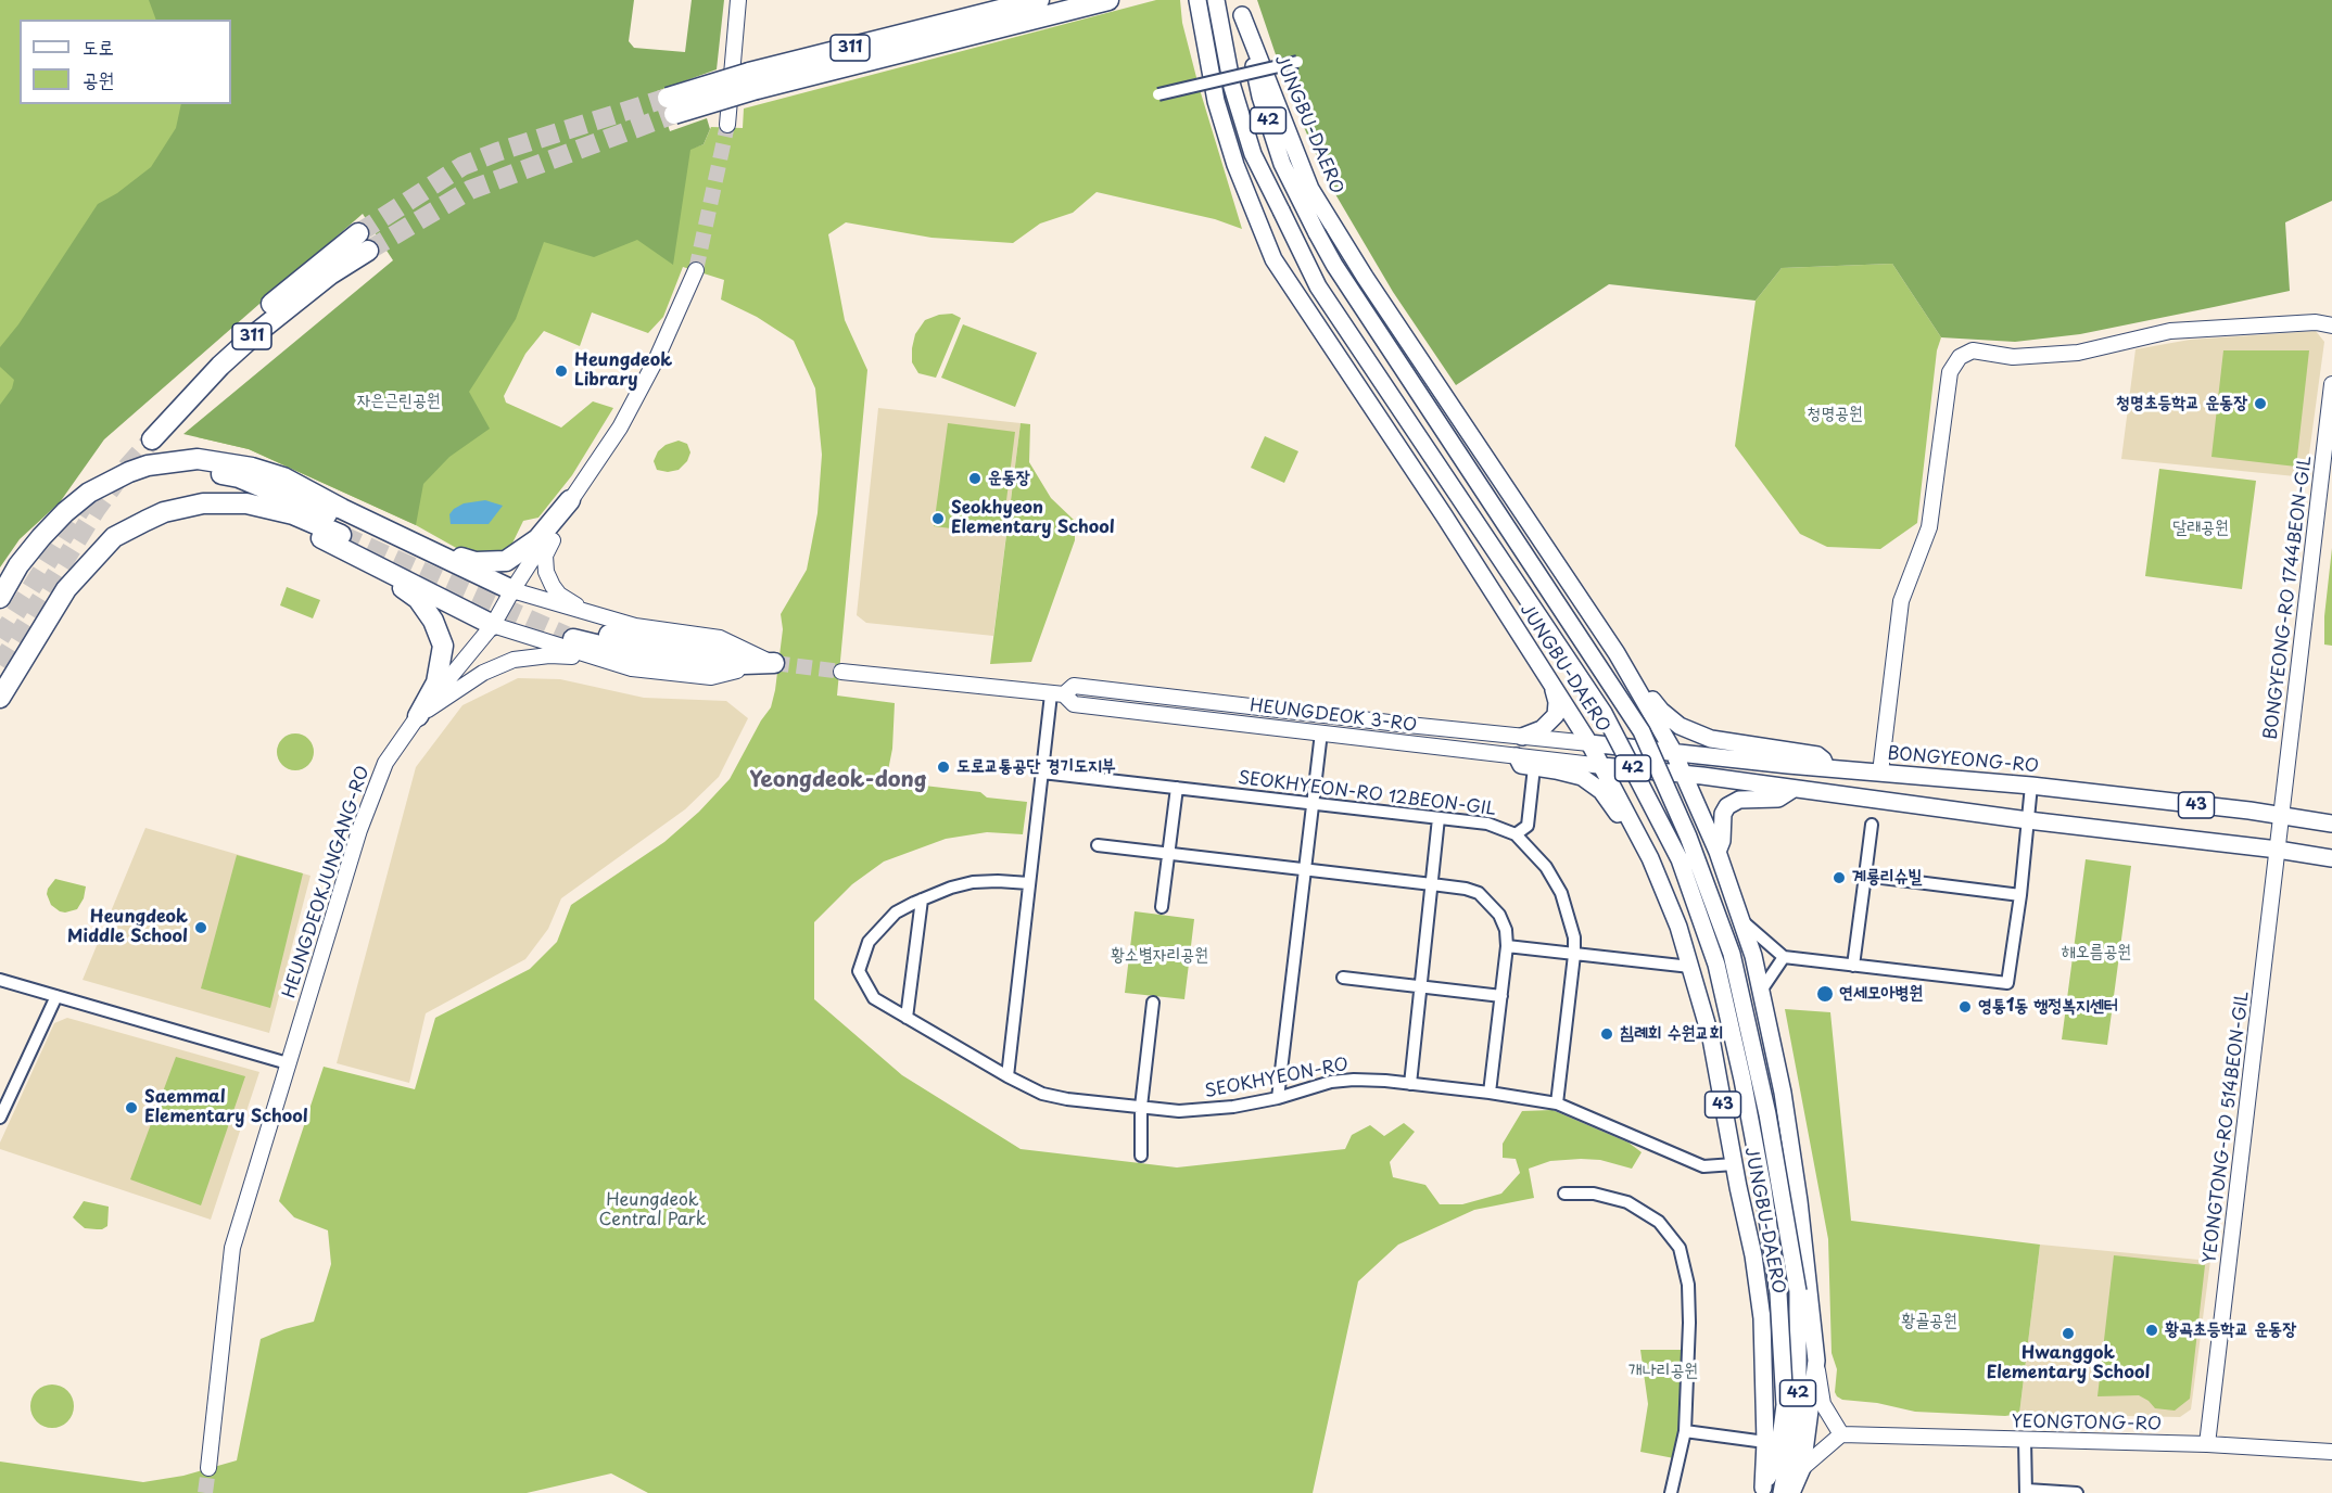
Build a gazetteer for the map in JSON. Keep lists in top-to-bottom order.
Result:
{
  "streets": {
    "highway": ["311"],
    "main road": [
      "42",
      "JUNGBU-DAERO",
      "BONGYEONG-RO",
      "43"
    ],
    "street": [
      "BONGYEONG-RO 1744BEON-GIL",
      "HEUNGDEOK 3-RO",
      "SEOKHYEON-RO 12BEON-GIL",
      "HEUNGDEOKJUNGANG-RO",
      "SEOKHYEON-RO",
      "YEONGTONG-RO 514BEON-GIL",
      "YEONGTONG-RO"
    ]
  },
  "crossings": [
    ["JUNGBU-DAERO", "HEUNGDEOK 3-RO"],
    ["JUNGBU-DAERO", "BONGYEONG-RO"],
    ["JUNGBU-DAERO", "43"],
    ["JUNGBU-DAERO", "SEOKHYEON-RO"],
    ["BONGYEONG-RO 1744BEON-GIL", "BONGYEONG-RO"],
    ["BONGYEONG-RO 1744BEON-GIL", "YEONGTONG-RO 514BEON-GIL"],
    ["HEUNGDEOK 3-RO", "BONGYEONG-RO"],
    ["HEUNGDEOK 3-RO", "43"],
    ["BONGYEONG-RO", "YEONGTONG-RO 514BEON-GIL"],
    ["SEOKHYEON-RO 12BEON-GIL", "SEOKHYEON-RO"],
    ["43", "YEONGTONG-RO 514BEON-GIL"],
    ["YEONGTONG-RO 514BEON-GIL", "YEONGTONG-RO"]
  ],
  "districts": ["Yeongdeok-dong"],
  "parks": [
    "자은근린공원",
    "청명공원",
    "달래공원",
    "해오름공원",
    "황소별자리공원",
    "Heungdeok Central Park",
    "황골공원",
    "개나리공원"
  ],
  "places": [
    "Heungdeok Library",
    "청명초등학교 운동장",
    "운동장",
    "Seokhyeon Elementary School",
    "도로교통공단 경기도지부",
    "계룡리슈빌",
    "Heungdeok Middle School",
    "연세모아병원",
    "영통1동 행정복지센터",
    "침례회 수원교회",
    "Saemmal Elementary School",
    "황곡초등학교 운동장",
    "Hwanggok Elementary School"
  ],
  "legend": ["도로", "공원"]
}
